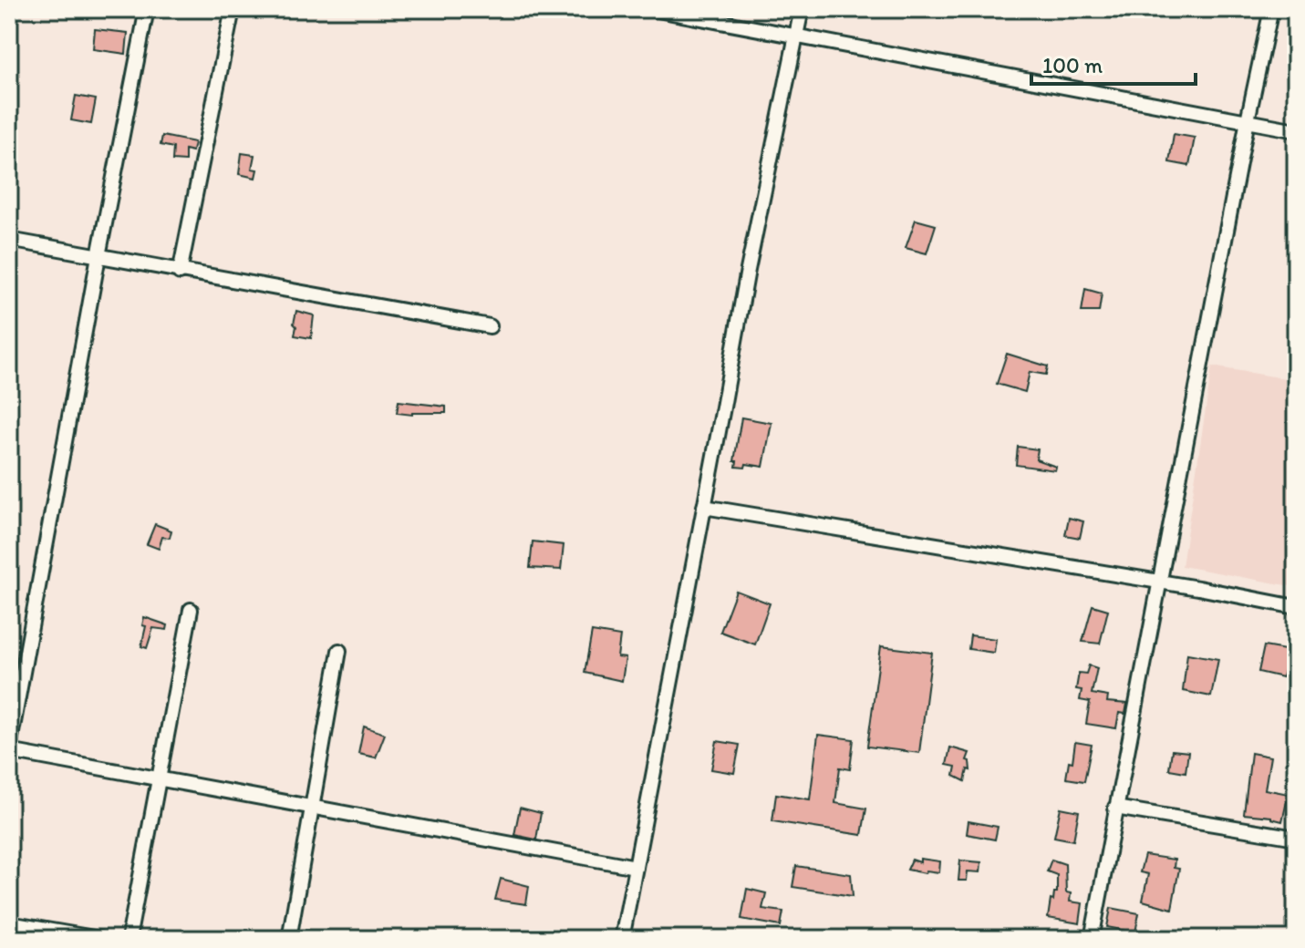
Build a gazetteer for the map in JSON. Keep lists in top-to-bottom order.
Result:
{
  "scale_bar": "100 m"
}
